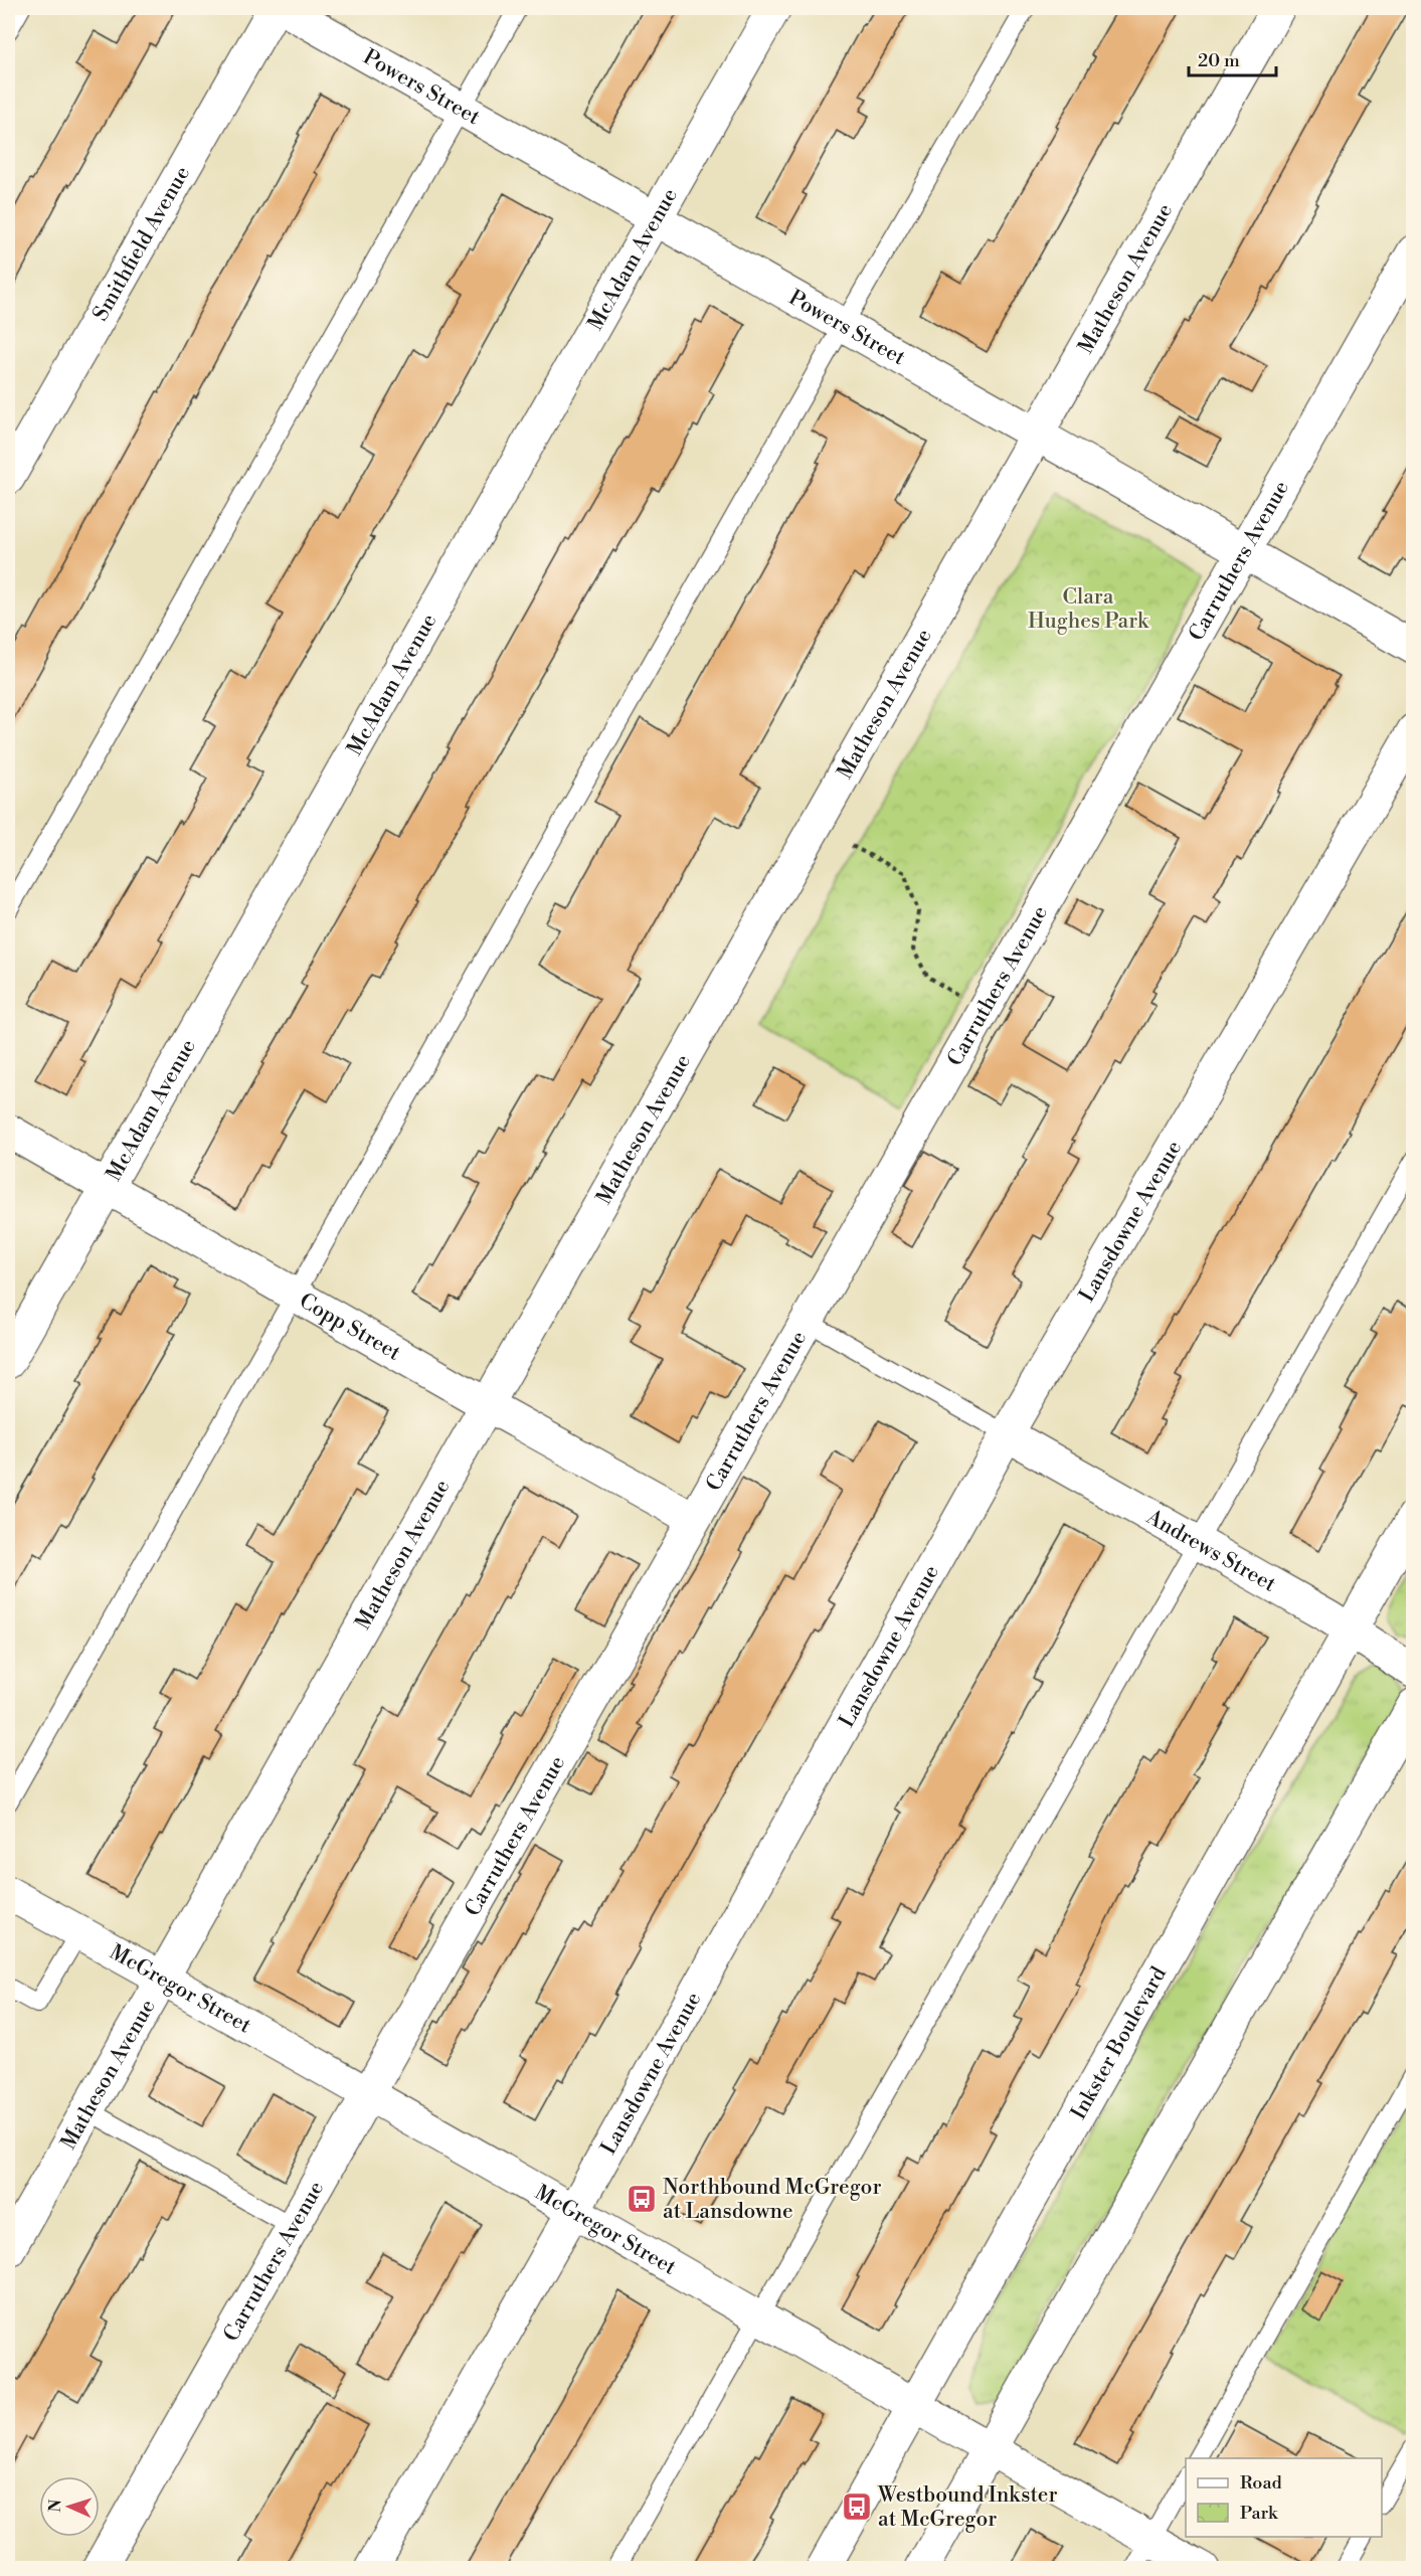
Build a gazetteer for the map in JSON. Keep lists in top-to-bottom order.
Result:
{
  "streets": {
    "street": [
      "Powers Street",
      "Smithfield Avenue",
      "McAdam Avenue",
      "Matheson Avenue",
      "Carruthers Avenue",
      "Lansdowne Avenue",
      "Copp Street",
      "Andrews Street",
      "McGregor Street",
      "Inkster Boulevard"
    ]
  },
  "crossings": [
    ["Powers Street", "McAdam Avenue"],
    ["Powers Street", "Matheson Avenue"],
    ["Powers Street", "Carruthers Avenue"],
    ["McAdam Avenue", "Copp Street"],
    ["Matheson Avenue", "Copp Street"],
    ["Matheson Avenue", "McGregor Street"],
    ["Carruthers Avenue", "Copp Street"],
    ["Carruthers Avenue", "McGregor Street"],
    ["Lansdowne Avenue", "Andrews Street"],
    ["Lansdowne Avenue", "McGregor Street"],
    ["Andrews Street", "Inkster Boulevard"],
    ["McGregor Street", "Inkster Boulevard"]
  ],
  "parks": ["Clara Hughes Park"],
  "places": {
    "bus stop": ["Northbound McGregor at Lansdowne", "Westbound Inkster at McGregor"]
  },
  "legend": ["Road", "Park"],
  "scale_bar": "20 m",
  "north": "left"
}
